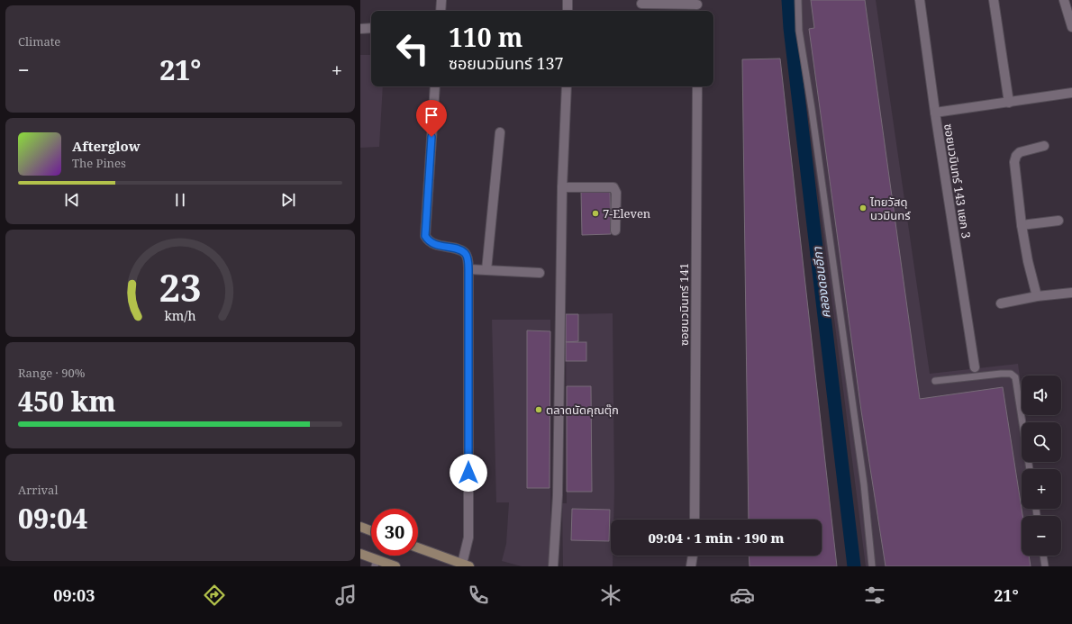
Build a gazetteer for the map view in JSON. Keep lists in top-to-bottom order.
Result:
{
  "streets": {
    "street": ["ซอยนวมินทร์ 143 แยก 3", "ซอยนวมินทร์ 141"]
  },
  "water": ["คลองดอนอีกา"],
  "places": ["ไทยวัสดุ นวมินทร์", "7-Eleven", "ตลาดนัดคุณตุ๊ก"],
  "page": {
    "tile": [
      "Climate",
      ["Range · 90%", "450 km"],
      ["Arrival", "09:04"]
    ],
    "turn": ["110 m", "ซอยนวมินทร์ 137"],
    "heat": ["−", "21°", "+"],
    "song": ["Afterglow", "The Pines"],
    "map_buttons": ["+", "−"],
    "limit": "30",
    "trip": "09:04 · 1 min · 190 m",
    "tabs": ["09:03", "21°"],
    "gauge": ["23", "km/h"]
  }
}
